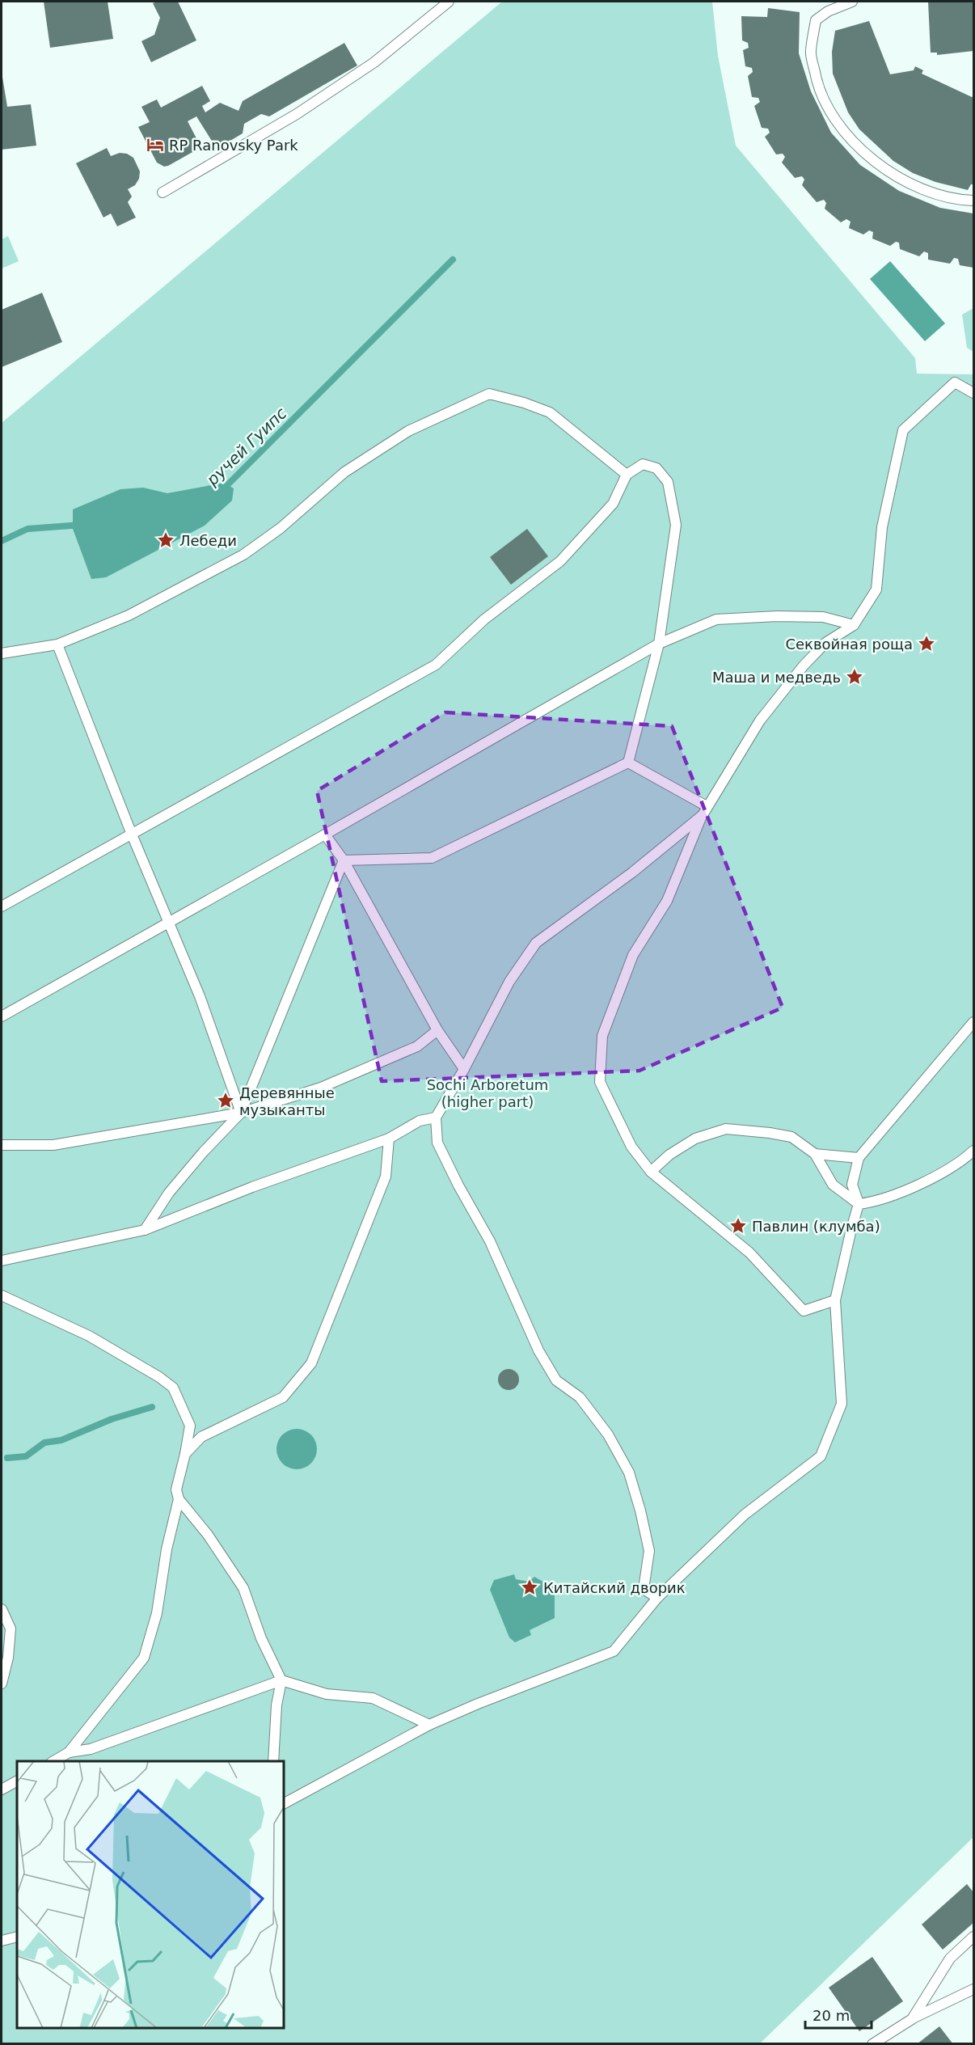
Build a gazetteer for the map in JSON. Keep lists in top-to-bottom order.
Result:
{
  "water": ["ручей Гуипс"],
  "parks": ["Sochi Arboretum (higher part)"],
  "places": {
    "hotel": ["RP Ranovsky Park"],
    "place": [
      "Лебеди",
      "Секвойная роща",
      "Маша и медведь",
      "Деревянные музыканты",
      "Павлин (клумба)",
      "Китайский дворик"
    ]
  },
  "scale_bar": "20 m"
}
